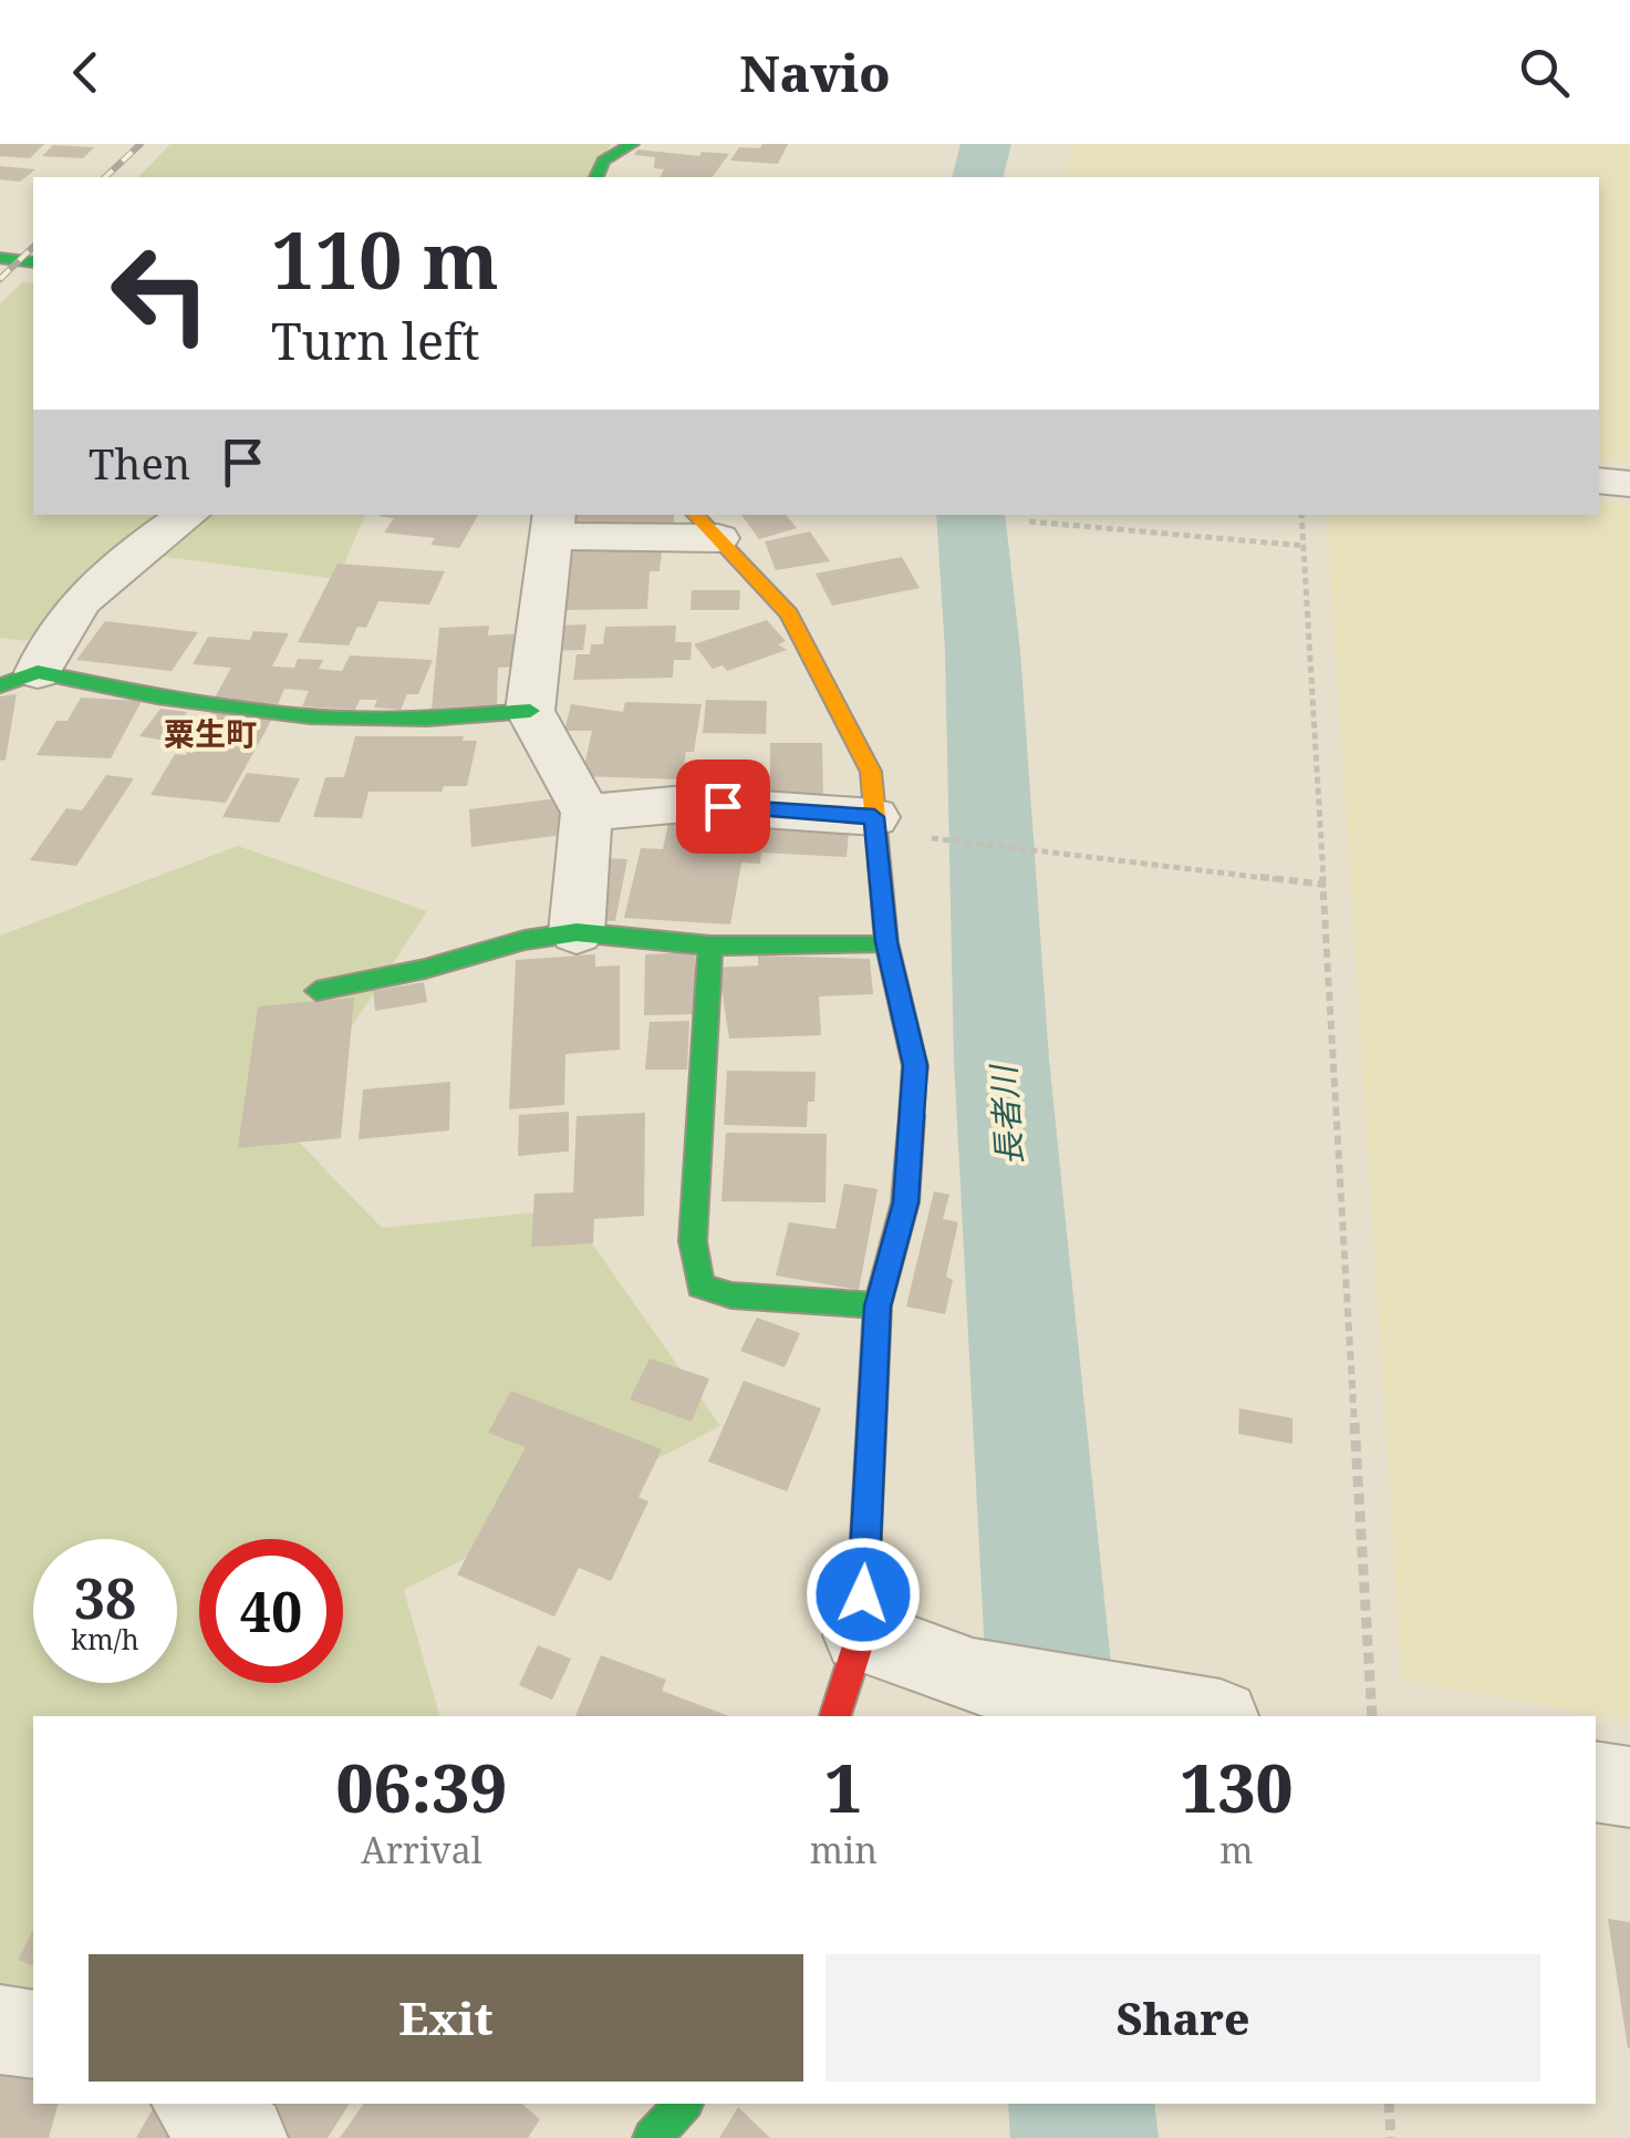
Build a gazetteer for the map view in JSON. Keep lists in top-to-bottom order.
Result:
{
  "districts": ["粟生町"],
  "water": ["長者川"],
  "page": {
    "header": "Navio",
    "turn": ["110 m", "Turn left"],
    "then": "Then",
    "speed": "38 km/h",
    "limit": "40",
    "eta": [
      "06:39",
      "Arrival",
      "1",
      "min",
      "130",
      "m"
    ],
    "buttons": ["Exit", "Share"]
  }
}
